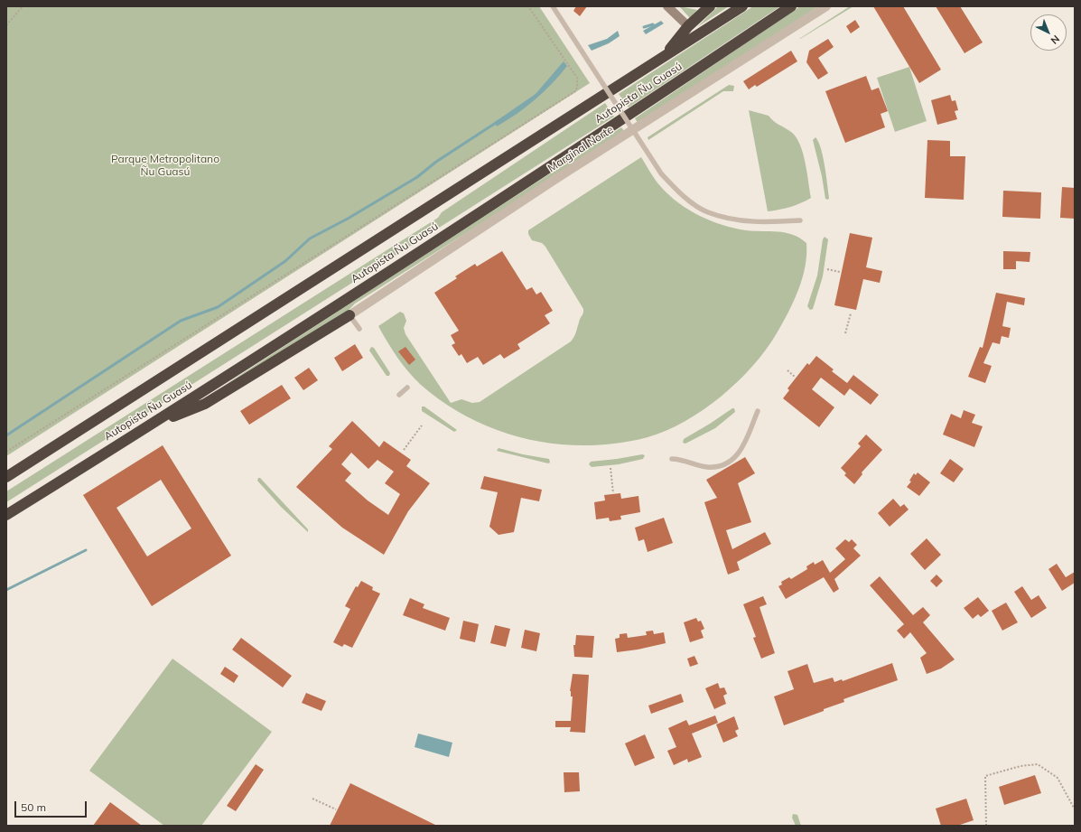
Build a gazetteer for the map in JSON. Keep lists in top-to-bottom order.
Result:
{
  "streets": {
    "highway": ["Autopista Ñu Guasú"],
    "street": ["Marginal Norte"]
  },
  "parks": ["Parque Metropolitano Ñu Guasú"],
  "scale_bar": "50 m",
  "north": "bottom right"
}
